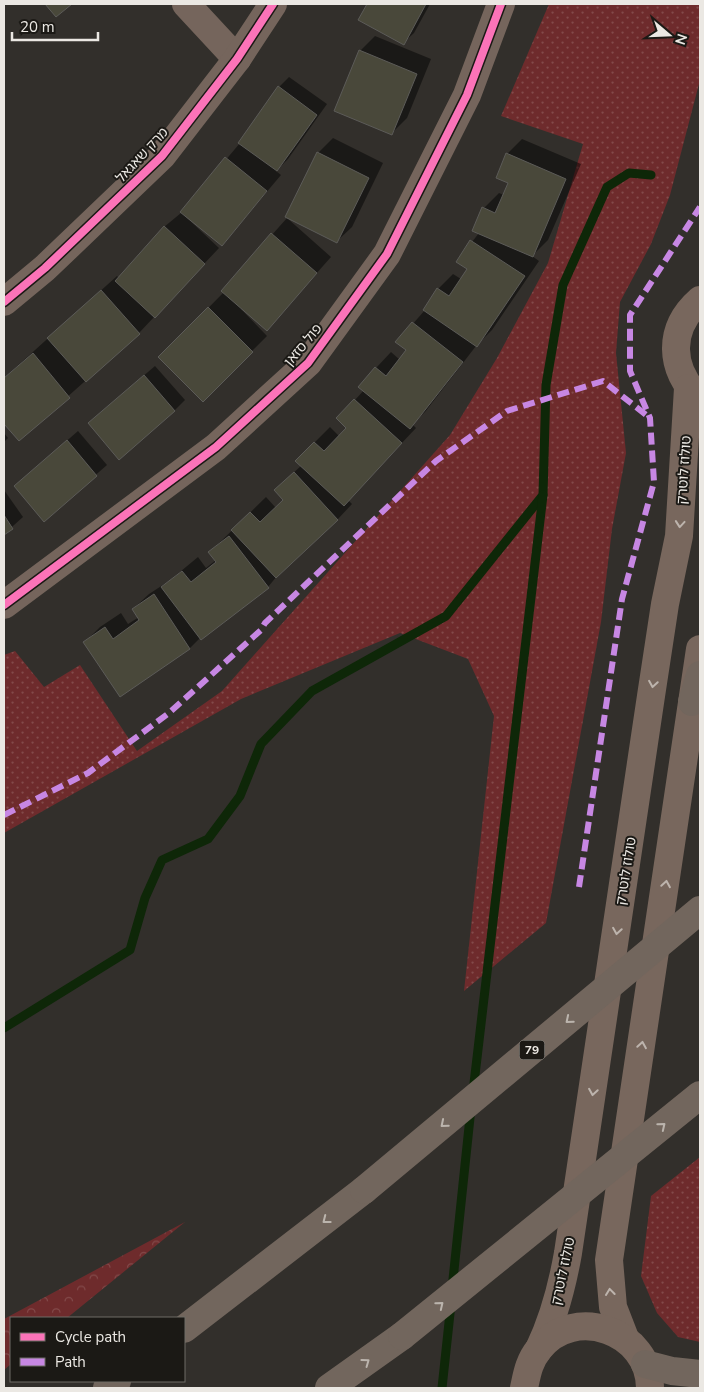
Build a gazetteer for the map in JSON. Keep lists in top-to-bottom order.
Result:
{
  "streets": {
    "highway": ["79"],
    "main road": ["טולוז לוטרק"],
    "street": ["מרק שאגאל", "פול סזאן"]
  },
  "legend": ["Cycle path", "Path"],
  "scale_bar": "20 m",
  "north": "right"
}
